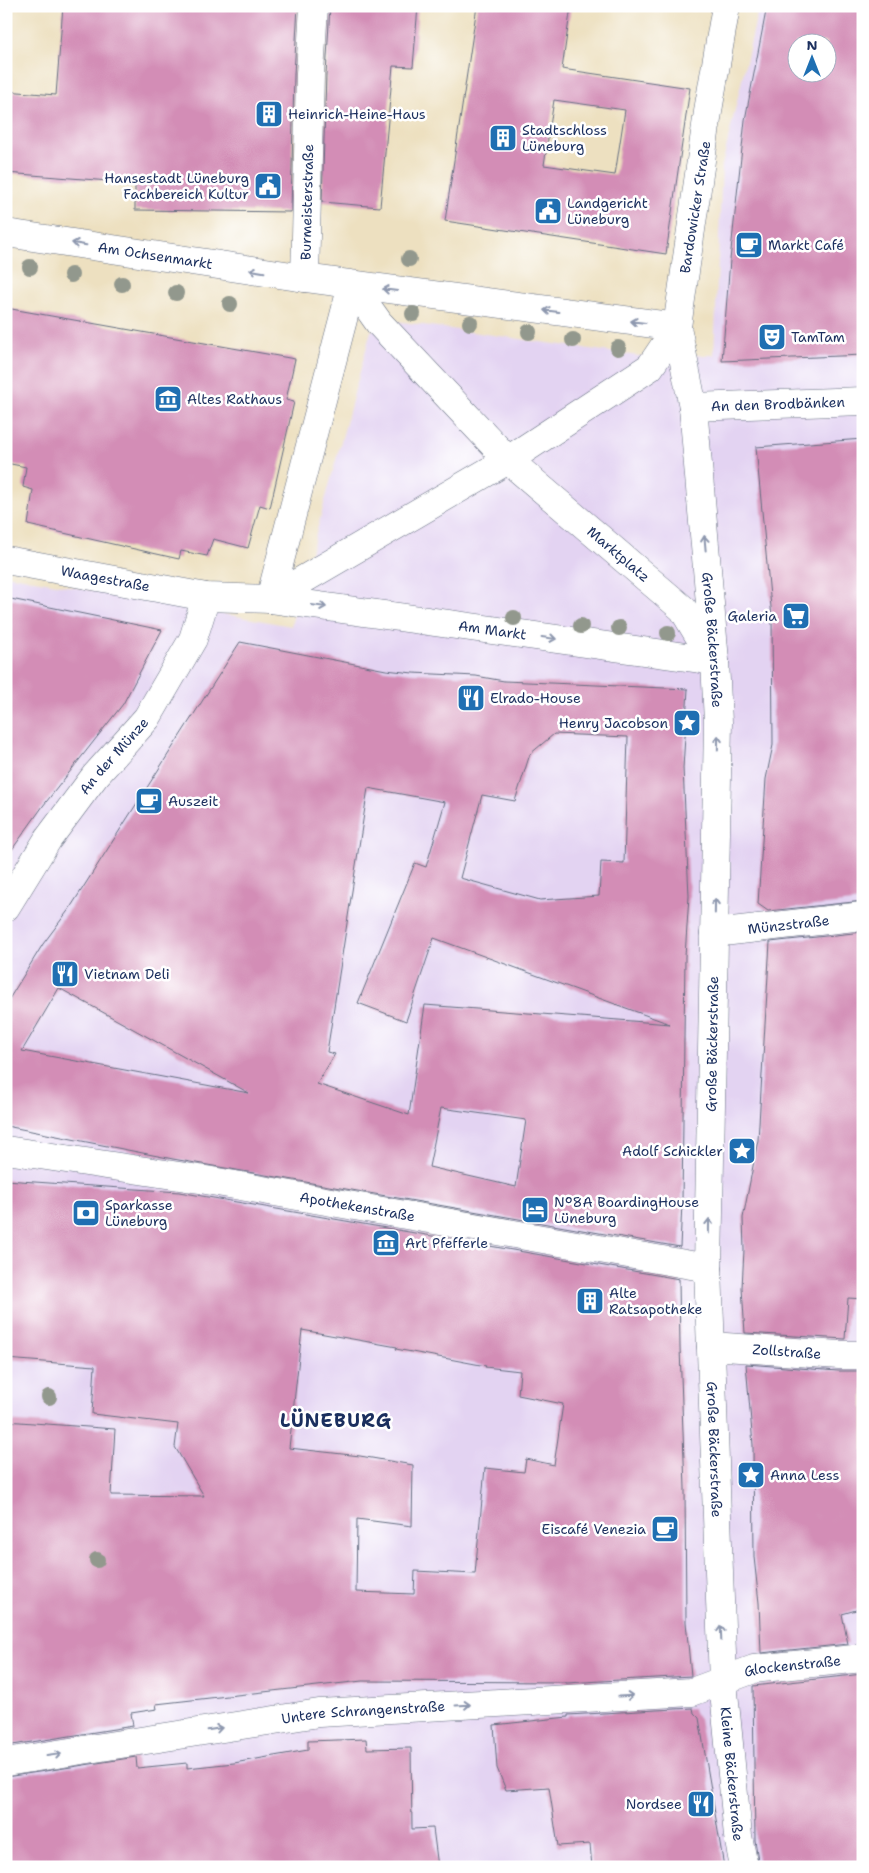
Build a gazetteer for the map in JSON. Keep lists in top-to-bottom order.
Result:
{
  "streets": {
    "street": [
      "Burmeisterstraße",
      "Bardowicker Straße",
      "Am Ochsenmarkt",
      "An den Brodbänken",
      "Marktplatz",
      "Waagestraße",
      "Am Markt",
      "Große Bäckerstraße",
      "An der Münze",
      "Münzstraße",
      "Apothekenstraße",
      "Zollstraße",
      "Glockenstraße",
      "Untere Schrangenstraße",
      "Kleine Bäckerstraße"
    ]
  },
  "crossings": [
    ["Burmeisterstraße", "Am Ochsenmarkt"],
    ["Bardowicker Straße", "An den Brodbänken"],
    ["Bardowicker Straße", "Große Bäckerstraße"],
    ["An den Brodbänken", "Große Bäckerstraße"],
    ["Marktplatz", "Am Markt"],
    ["Marktplatz", "Große Bäckerstraße"],
    ["Waagestraße", "Am Markt"],
    ["Waagestraße", "An der Münze"],
    ["Am Markt", "Große Bäckerstraße"],
    ["Am Markt", "An der Münze"],
    ["Große Bäckerstraße", "Münzstraße"],
    ["Große Bäckerstraße", "Apothekenstraße"],
    ["Große Bäckerstraße", "Zollstraße"],
    ["Große Bäckerstraße", "Glockenstraße"],
    ["Große Bäckerstraße", "Untere Schrangenstraße"],
    ["Große Bäckerstraße", "Kleine Bäckerstraße"],
    ["Glockenstraße", "Untere Schrangenstraße"],
    ["Glockenstraße", "Kleine Bäckerstraße"],
    ["Untere Schrangenstraße", "Kleine Bäckerstraße"]
  ],
  "one_way": [
    "Am Ochsenmarkt",
    "Am Markt",
    "Große Bäckerstraße",
    "Untere Schrangenstraße"
  ],
  "districts": ["LÜNEBURG"],
  "places": {
    "building": ["Heinrich-Heine-Haus", "Stadtschloss Lüneburg", "Alte Ratsapotheke"],
    "public building": ["Hansestadt Lüneburg Fachbereich Kultur", "Landgericht Lüneburg"],
    "cafe": ["Markt Café", "Auszeit", "Eiscafé Venezia"],
    "theatre": ["TamTam"],
    "museum": ["Altes Rathaus", "Art Pfefferle"],
    "supermarket": ["Galeria"],
    "restaurant": ["Elrado-House", "Vietnam Deli", "Nordsee"],
    "place": ["Henry Jacobson", "Adolf Schickler", "Anna Less"],
    "hotel": ["N°8A BoardingHouse Lüneburg"],
    "bank": ["Sparkasse Lüneburg"]
  },
  "north": "top"
}
